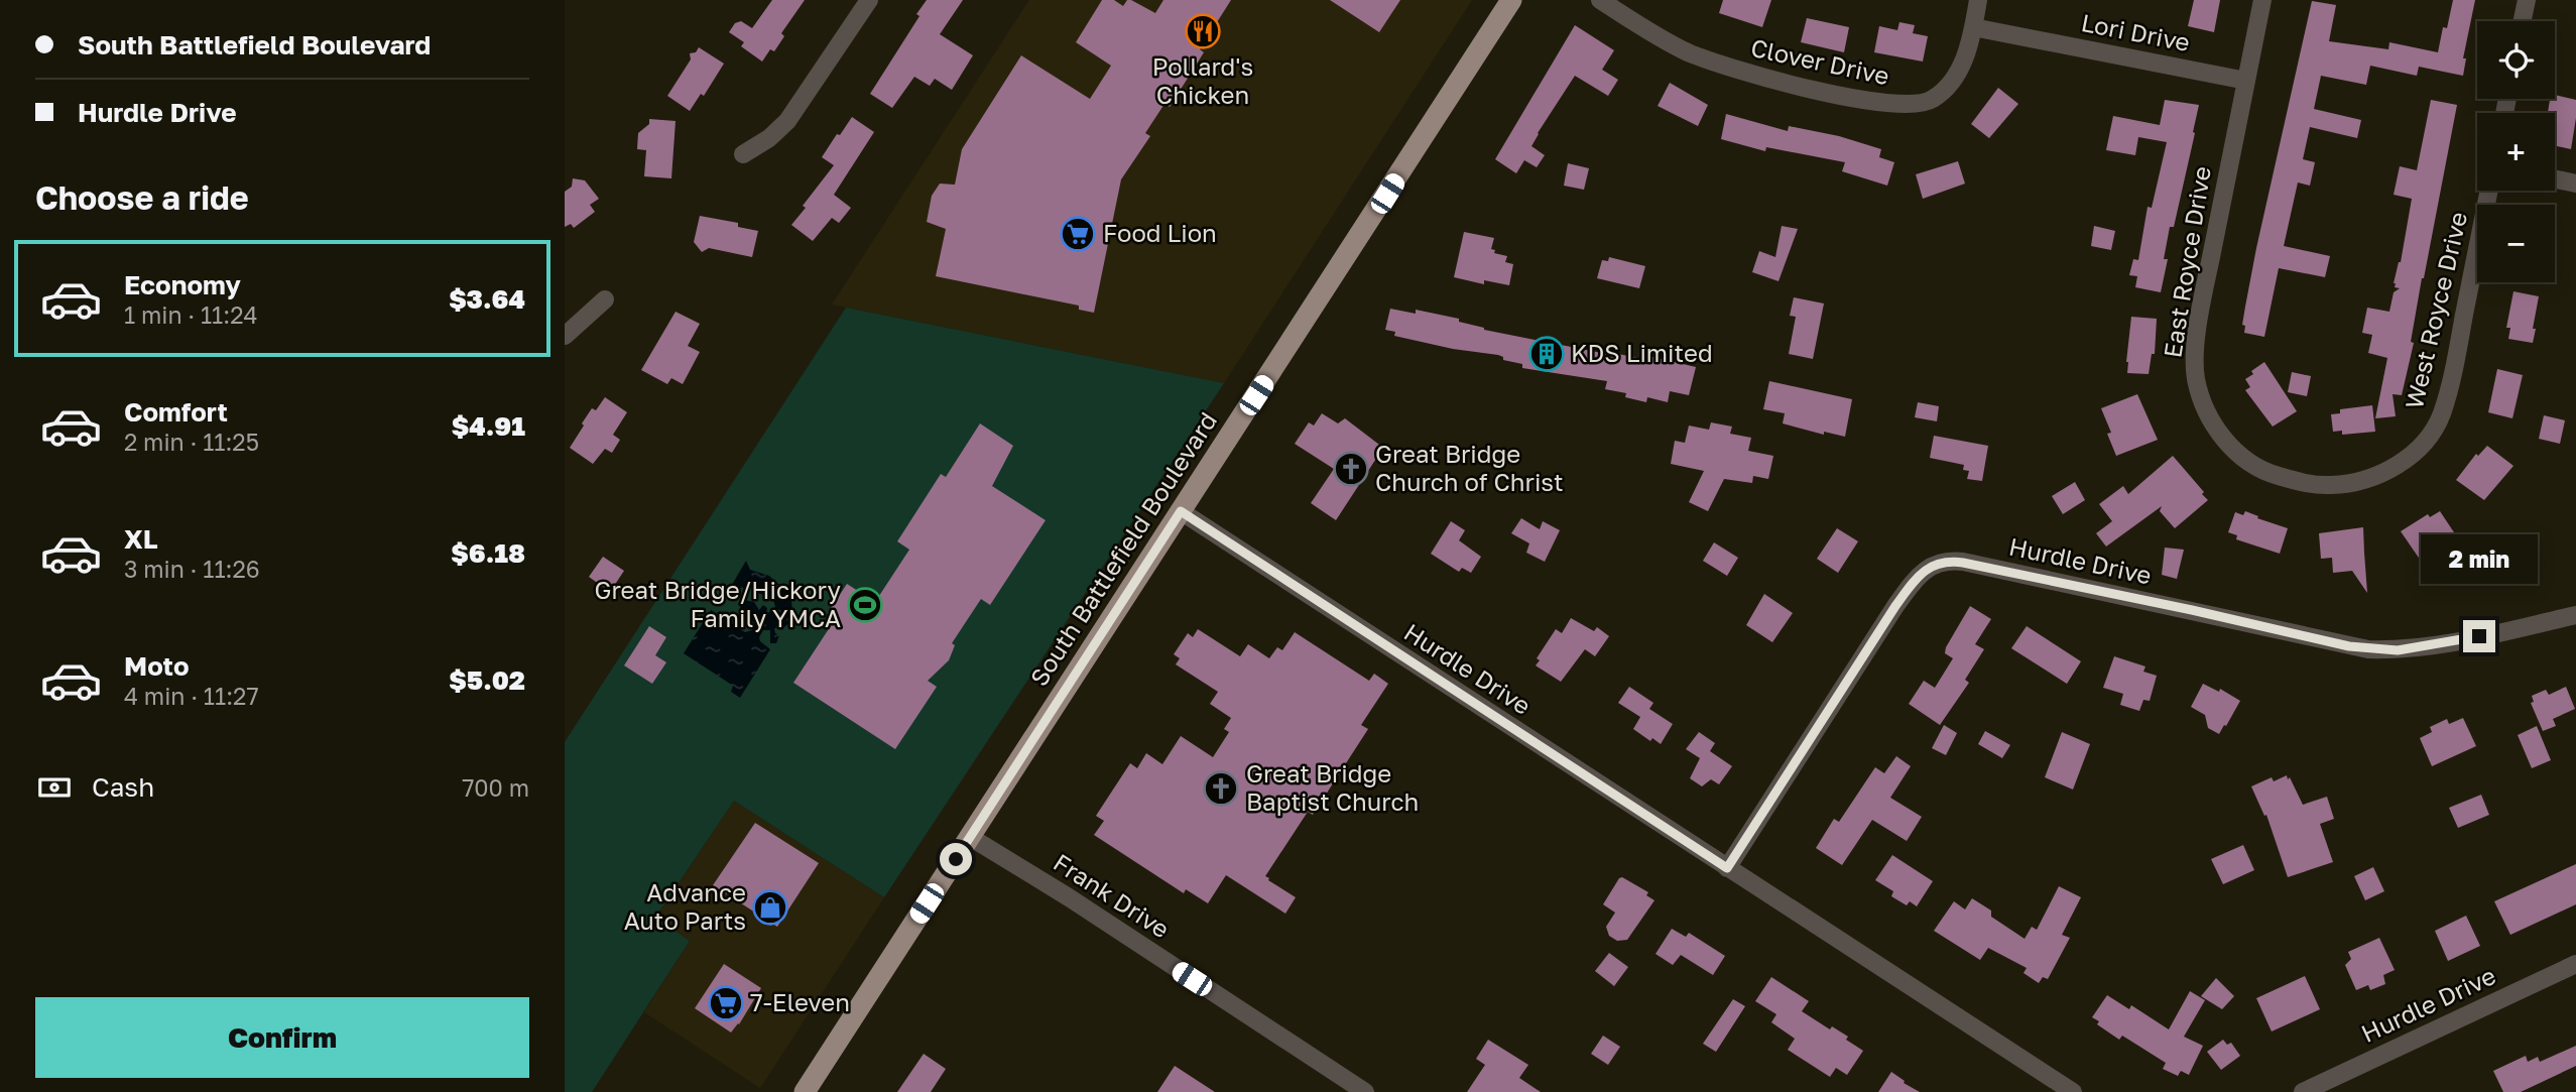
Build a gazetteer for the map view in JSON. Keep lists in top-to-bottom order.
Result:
{
  "streets": {
    "main road": ["South Battlefield Boulevard"],
    "street": [
      "Lori Drive",
      "Clover Drive",
      "East Royce Drive",
      "West Royce Drive",
      "Hurdle Drive",
      "Frank Drive"
    ]
  },
  "crossings": [
    ["Lori Drive", "Clover Drive"],
    ["Lori Drive", "East Royce Drive"],
    ["East Royce Drive", "West Royce Drive"],
    ["South Battlefield Boulevard", "Hurdle Drive"],
    ["South Battlefield Boulevard", "Frank Drive"]
  ],
  "places": {
    "restaurant": ["Pollard's Chicken"],
    "supermarket": ["Food Lion", "7-Eleven"],
    "building": ["KDS Limited"],
    "church": ["Great Bridge Church of Christ", "Great Bridge Baptist Church"],
    "sports": ["Great Bridge/Hickory Family YMCA"],
    "shop": ["Advance Auto Parts"]
  },
  "page": {
    "banner": ["South Battlefield Boulevard", "Hurdle Drive"],
    "map_buttons": ["+", "−"],
    "heading": "Choose a ride",
    "list": [
      {
        "name": "Economy",
        "note": "1 min · 11:24",
        "value": "$3.64"
      },
      {
        "name": "Comfort",
        "note": "2 min · 11:25",
        "value": "$4.91"
      },
      {
        "name": "XL",
        "note": "3 min · 11:26",
        "value": "$6.18"
      },
      {
        "name": "Moto",
        "note": "4 min · 11:27",
        "value": "$5.02"
      }
    ],
    "bubble": "2 min",
    "pay": ["Cash", "700 m"],
    "buttons": "Confirm"
  }
}
